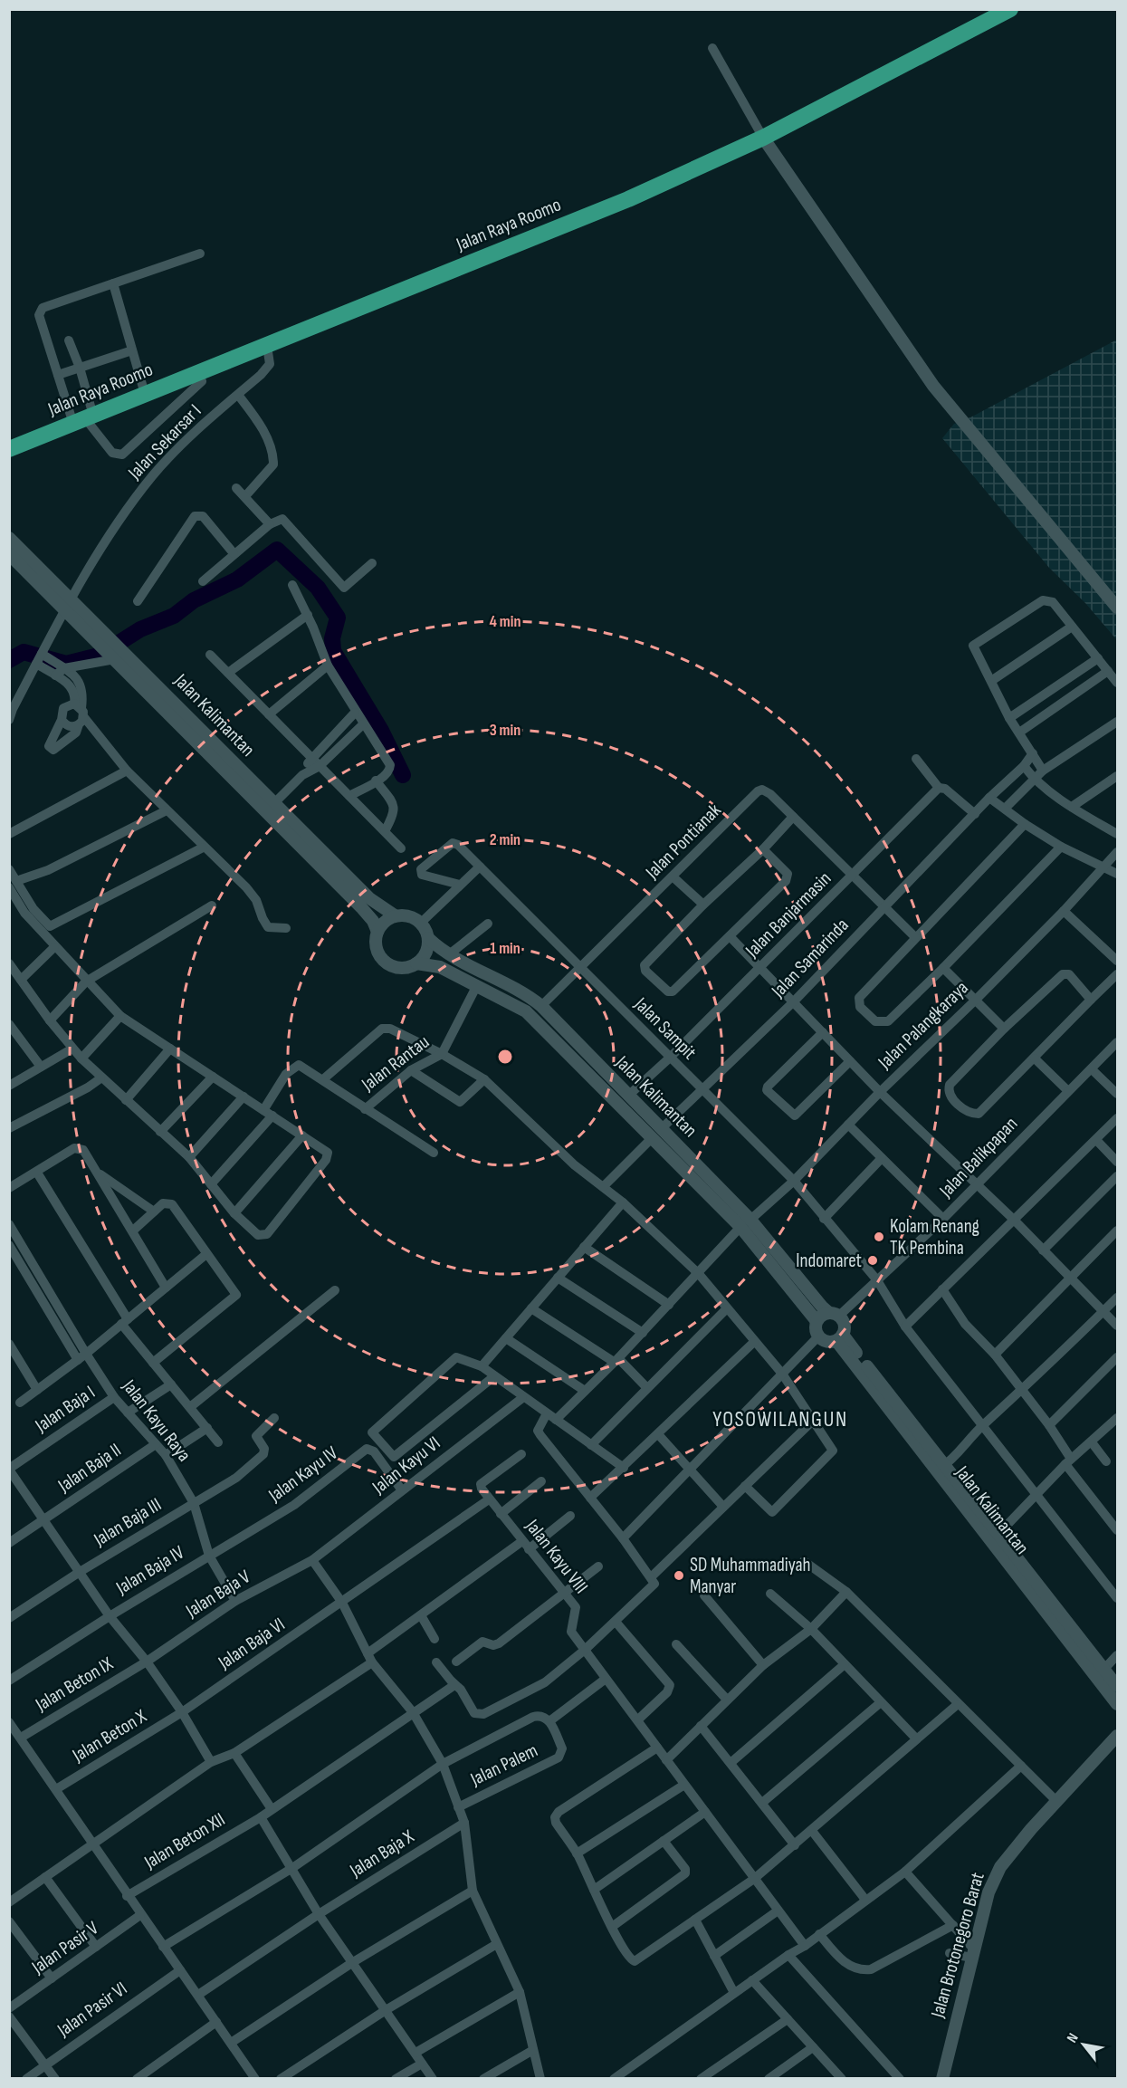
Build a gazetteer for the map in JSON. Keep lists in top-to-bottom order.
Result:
{
  "streets": {
    "highway": ["Jalan Raya Roomo"],
    "main road": ["Jalan Kalimantan", "Jalan Brotonegoro Barat"],
    "street": [
      "Jalan Sekarsar I",
      "Jalan Pontianak",
      "Jalan Banjarmasin",
      "Jalan Samarinda",
      "Jalan Palangkaraya",
      "Jalan Sampit",
      "Jalan Rantau",
      "Jalan Balikpapan",
      "Jalan Baja I",
      "Jalan Kayu Raya",
      "Jalan Kayu VI",
      "Jalan Baja II",
      "Jalan Kayu IV",
      "Jalan Baja III",
      "Jalan Kayu VIII",
      "Jalan Baja IV",
      "Jalan Baja V",
      "Jalan Baja VI",
      "Jalan Beton IX",
      "Jalan Beton X",
      "Jalan Palem",
      "Jalan Beton XII",
      "Jalan Baja X",
      "Jalan Pasir V",
      "Jalan Pasir VI"
    ]
  },
  "crossings": [
    ["Jalan Raya Roomo", "Jalan Sekarsar I"],
    ["Jalan Sekarsar I", "Jalan Kalimantan"],
    ["Jalan Kalimantan", "Jalan Pontianak"],
    ["Jalan Kalimantan", "Jalan Banjarmasin"],
    ["Jalan Kalimantan", "Jalan Samarinda"],
    ["Jalan Kalimantan", "Jalan Palangkaraya"],
    ["Jalan Kalimantan", "Jalan Rantau"],
    ["Jalan Kalimantan", "Jalan Balikpapan"],
    ["Jalan Pontianak", "Jalan Banjarmasin"],
    ["Jalan Pontianak", "Jalan Samarinda"],
    ["Jalan Pontianak", "Jalan Sampit"],
    ["Jalan Banjarmasin", "Jalan Sampit"],
    ["Jalan Samarinda", "Jalan Sampit"],
    ["Jalan Palangkaraya", "Jalan Sampit"],
    ["Jalan Sampit", "Jalan Balikpapan"],
    ["Jalan Baja I", "Jalan Kayu Raya"],
    ["Jalan Kayu Raya", "Jalan Baja II"],
    ["Jalan Kayu Raya", "Jalan Kayu IV"],
    ["Jalan Kayu Raya", "Jalan Baja III"],
    ["Jalan Kayu Raya", "Jalan Baja IV"],
    ["Jalan Kayu Raya", "Jalan Baja V"],
    ["Jalan Kayu VI", "Jalan Kayu IV"],
    ["Jalan Kayu VI", "Jalan Baja V"],
    ["Jalan Kayu IV", "Jalan Baja IV"],
    ["Jalan Kayu VIII", "Jalan Baja VI"],
    ["Jalan Kayu VIII", "Jalan Palem"],
    ["Jalan Baja V", "Jalan Beton IX"],
    ["Jalan Baja VI", "Jalan Beton X"]
  ],
  "districts": ["YOSOWILANGUN"],
  "places": ["Kolam Renang TK Pembina", "Indomaret", "SD Muhammadiyah Manyar"],
  "north": "top left",
  "rings": [
    "4 min",
    "3 min",
    "2 min",
    "1 min"
  ]
}
